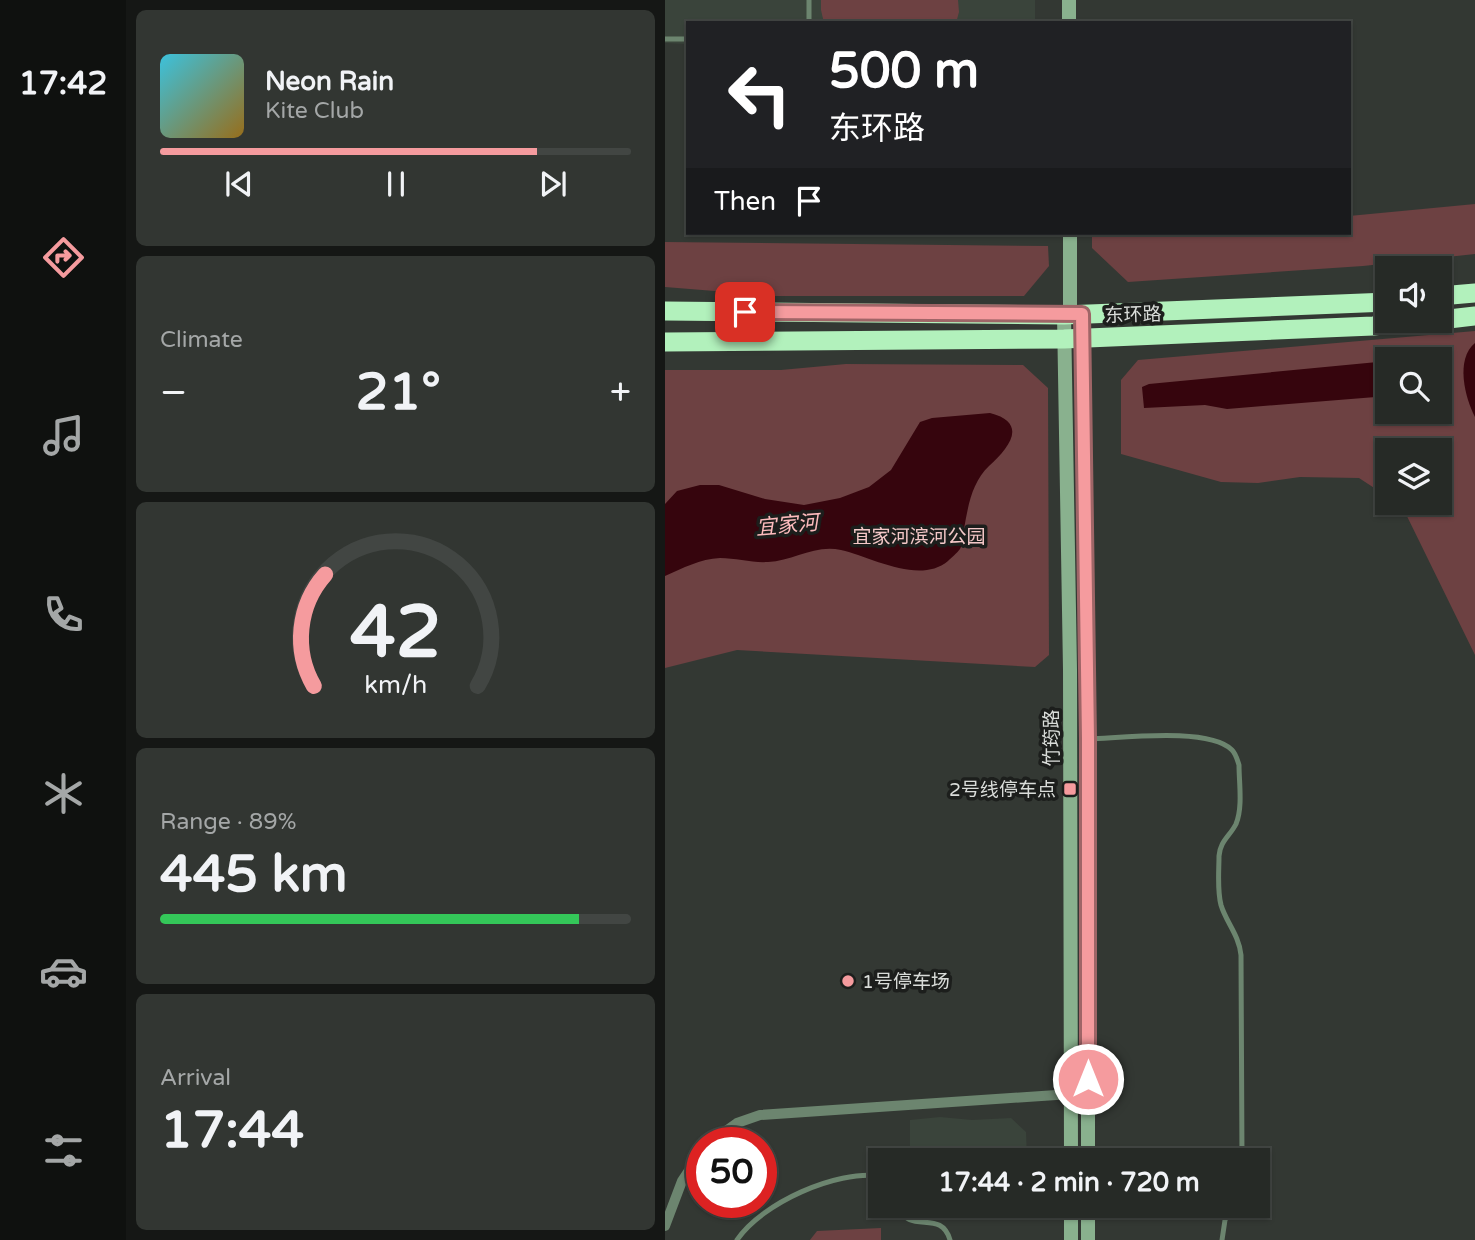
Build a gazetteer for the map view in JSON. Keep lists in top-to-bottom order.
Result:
{
  "streets": {
    "highway": ["东环路"],
    "main road": ["竹筠路"]
  },
  "crossings": [
    ["东环路", "竹筠路"]
  ],
  "water": ["宜家河"],
  "parks": ["宜家河滨河公园"],
  "places": {
    "transit": ["2号线停车点"],
    "other": ["1号停车场"]
  },
  "page": {
    "tabs": "17:42",
    "turn": ["500 m", "东环路"],
    "song": ["Neon Rain", "Kite Club"],
    "then": "Then",
    "tile": [
      "Climate",
      ["Range · 89%", "445 km"],
      ["Arrival", "17:44"]
    ],
    "heat": ["−", "21°", "+"],
    "limit": "50",
    "trip": "17:44 · 2 min · 720 m",
    "gauge": ["42", "km/h"]
  }
}
